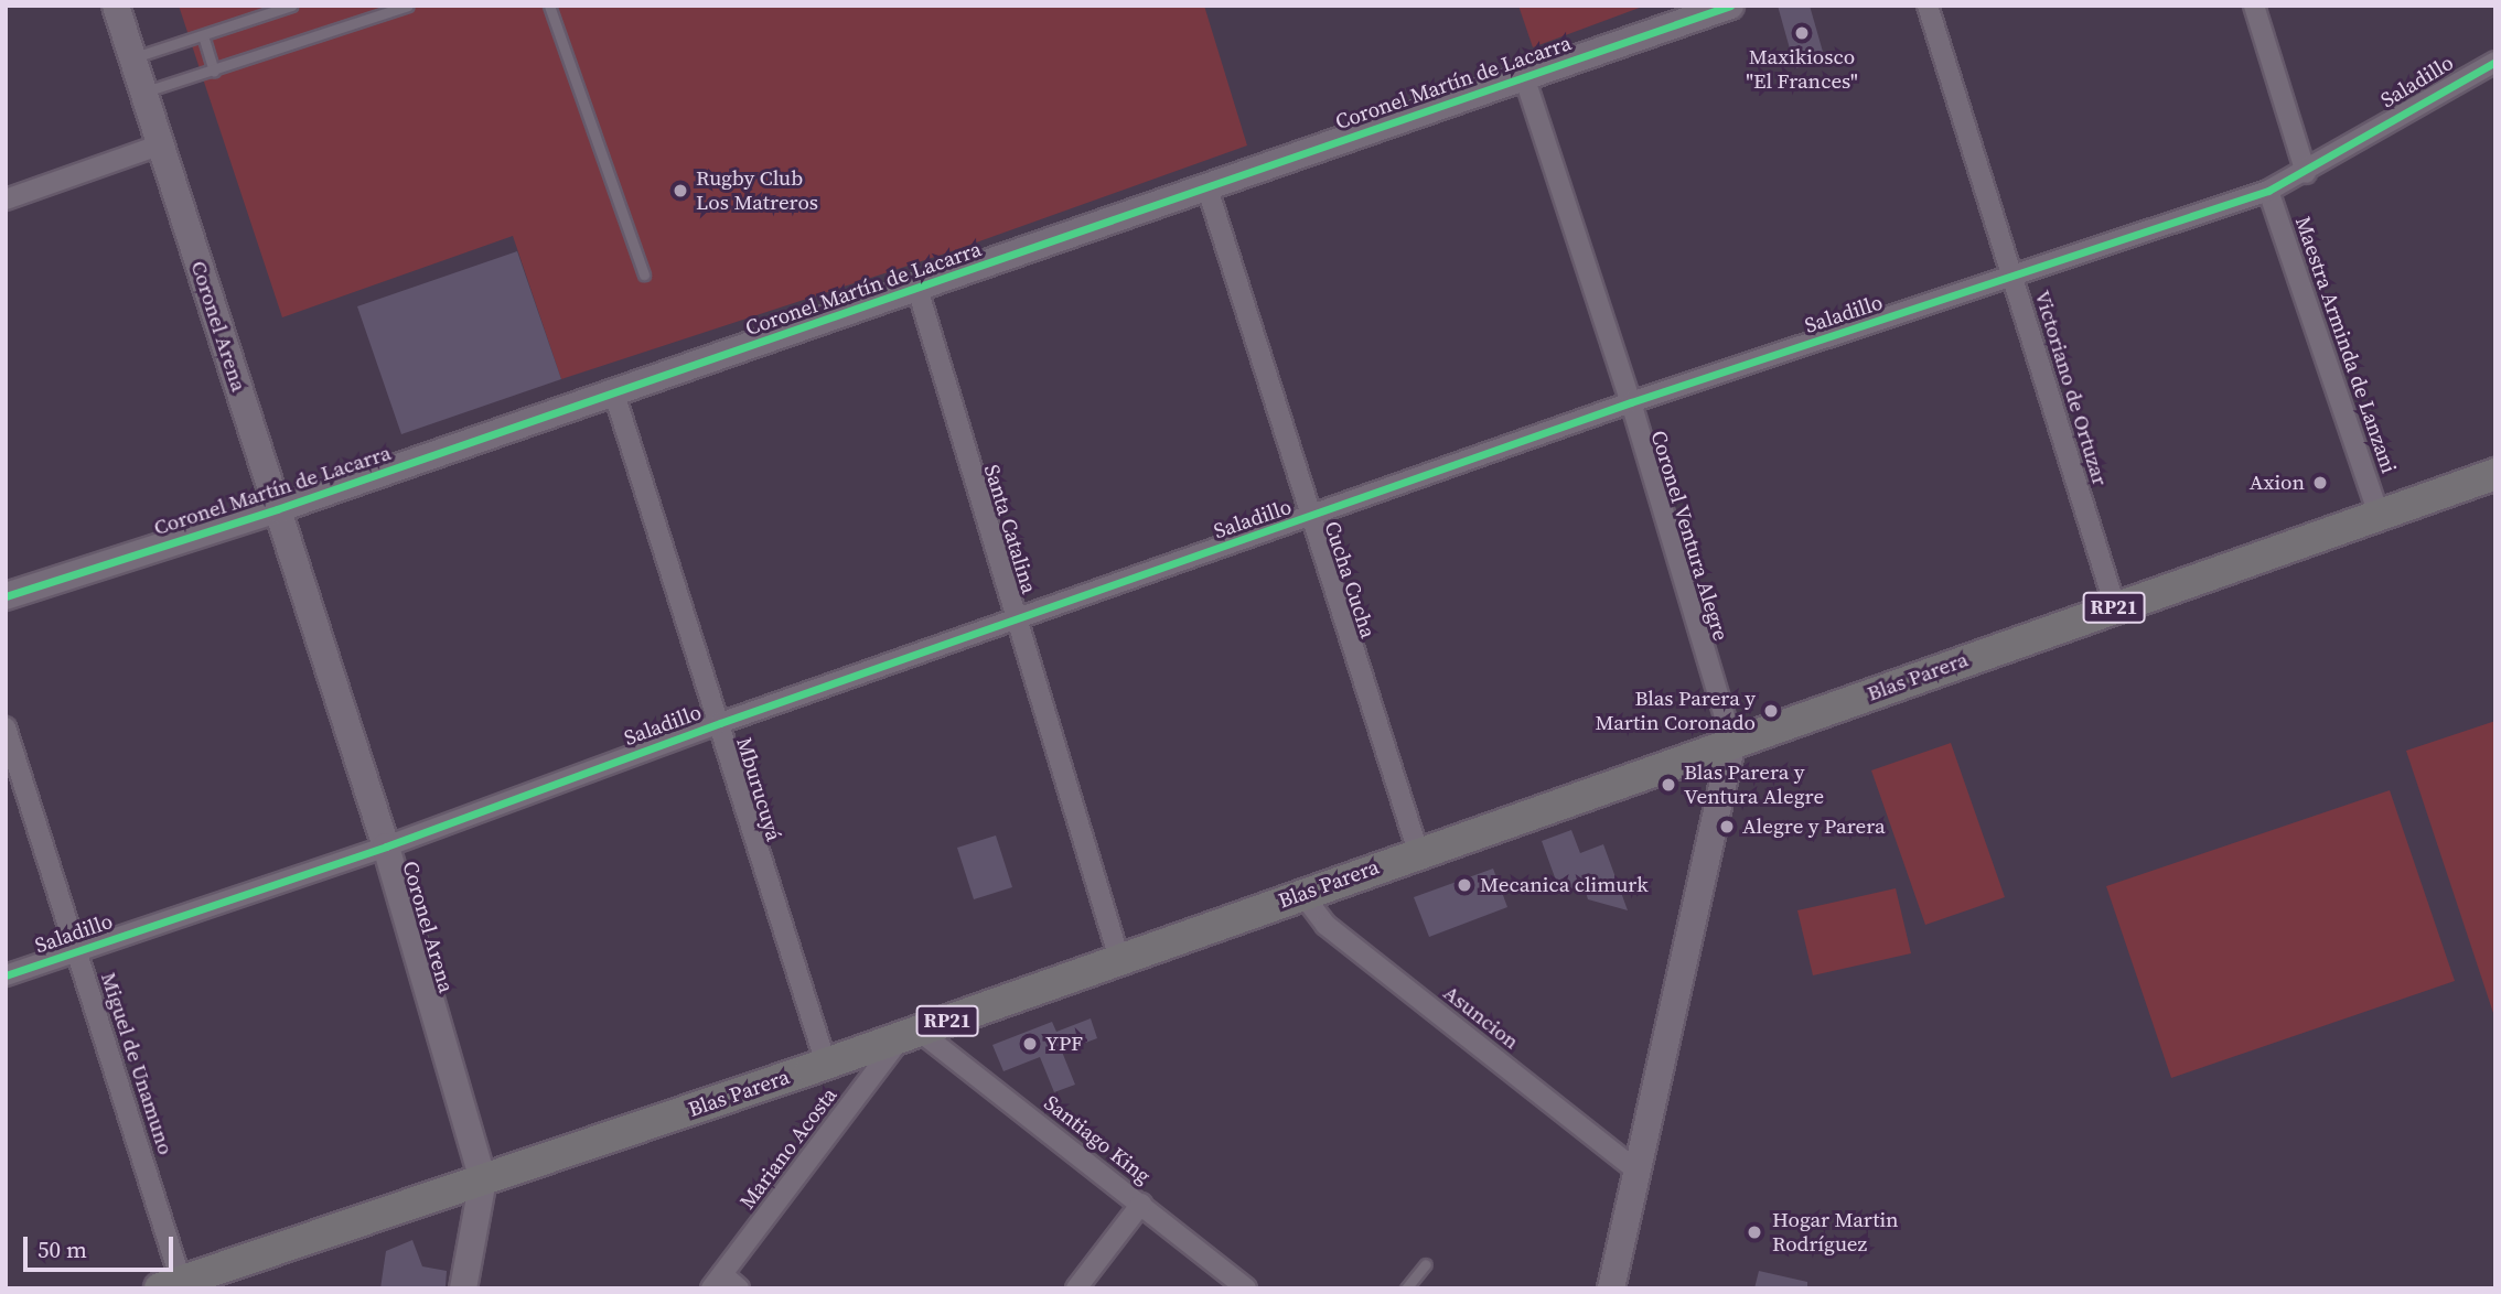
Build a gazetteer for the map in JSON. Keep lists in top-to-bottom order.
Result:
{
  "streets": {
    "main road": ["RP21", "Blas Parera"],
    "street": [
      "Saladillo",
      "Coronel Martín de Lacarra",
      "Coronel Arena",
      "Maestra Arminda de Lanzani",
      "Victoriano de Ortuzar",
      "Santa Catalina",
      "Coronel Ventura Alegre",
      "Cucha Cucha",
      "Mburucuyá",
      "Asuncion",
      "Miguel de Unamuno",
      "Santiago King",
      "Mariano Acosta"
    ]
  },
  "crossings": [
    ["Saladillo", "Coronel Arena"],
    ["Saladillo", "Maestra Arminda de Lanzani"],
    ["Saladillo", "Victoriano de Ortuzar"],
    ["Saladillo", "Santa Catalina"],
    ["Saladillo", "Coronel Ventura Alegre"],
    ["Saladillo", "Cucha Cucha"],
    ["Saladillo", "Mburucuyá"],
    ["Saladillo", "Miguel de Unamuno"],
    ["Coronel Martín de Lacarra", "Coronel Arena"],
    ["Coronel Martín de Lacarra", "Santa Catalina"],
    ["Coronel Martín de Lacarra", "Coronel Ventura Alegre"],
    ["Coronel Martín de Lacarra", "Cucha Cucha"],
    ["Coronel Martín de Lacarra", "Mburucuyá"],
    ["Coronel Arena", "Blas Parera"],
    ["Maestra Arminda de Lanzani", "Blas Parera"],
    ["Victoriano de Ortuzar", "Blas Parera"],
    ["Santa Catalina", "Blas Parera"],
    ["Coronel Ventura Alegre", "Blas Parera"],
    ["Coronel Ventura Alegre", "Asuncion"],
    ["Cucha Cucha", "Blas Parera"],
    ["Blas Parera", "Mburucuyá"],
    ["Blas Parera", "Asuncion"],
    ["Blas Parera", "Miguel de Unamuno"],
    ["Blas Parera", "Santiago King"],
    ["Blas Parera", "Mariano Acosta"],
    ["Santiago King", "Mariano Acosta"]
  ],
  "places": [
    "Maxikiosco \"El Frances\"",
    "Rugby Club Los Matreros",
    "Axion",
    "Blas Parera y Martin Coronado",
    "Blas Parera y Ventura Alegre",
    "Alegre y Parera",
    "Mecanica climurk",
    "YPF",
    "Hogar Martin Rodríguez"
  ],
  "scale_bar": "50 m"
}
